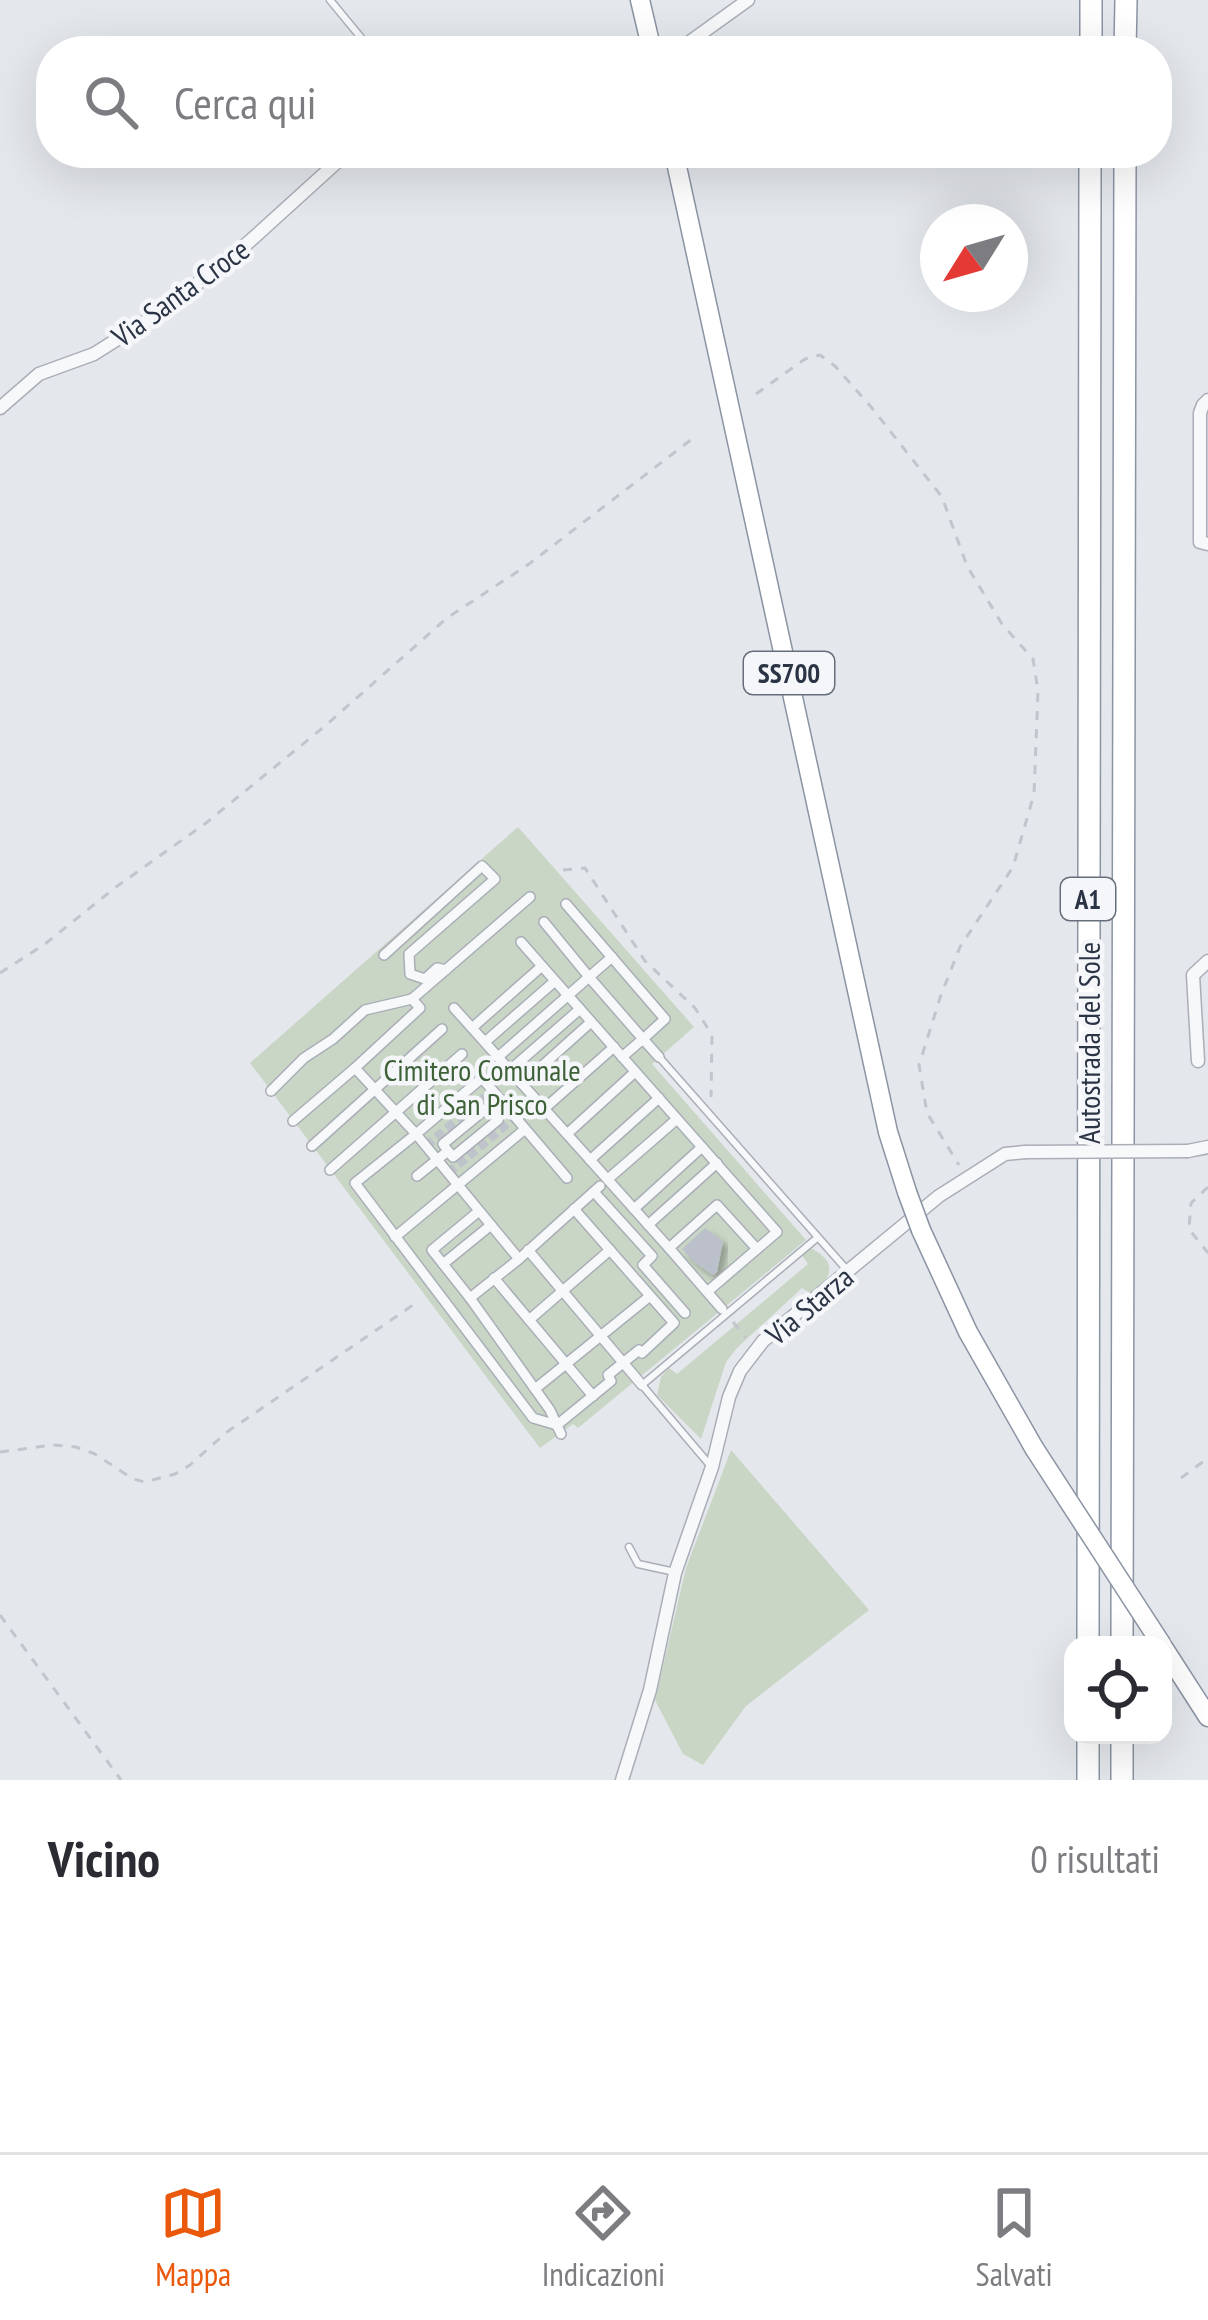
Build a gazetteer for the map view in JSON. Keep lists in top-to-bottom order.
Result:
{
  "streets": {
    "highway": ["SS700", "A1", "Autostrada del Sole"],
    "street": ["Via Santa Croce", "Via Starza"]
  },
  "parks": ["Cimitero Comunale di San Prisco"],
  "north": "bottom left",
  "page": {
    "search": "Cerca qui",
    "heading": ["Vicino", "0 risultati"],
    "nav": ["Mappa", "Indicazioni", "Salvati"]
  }
}
